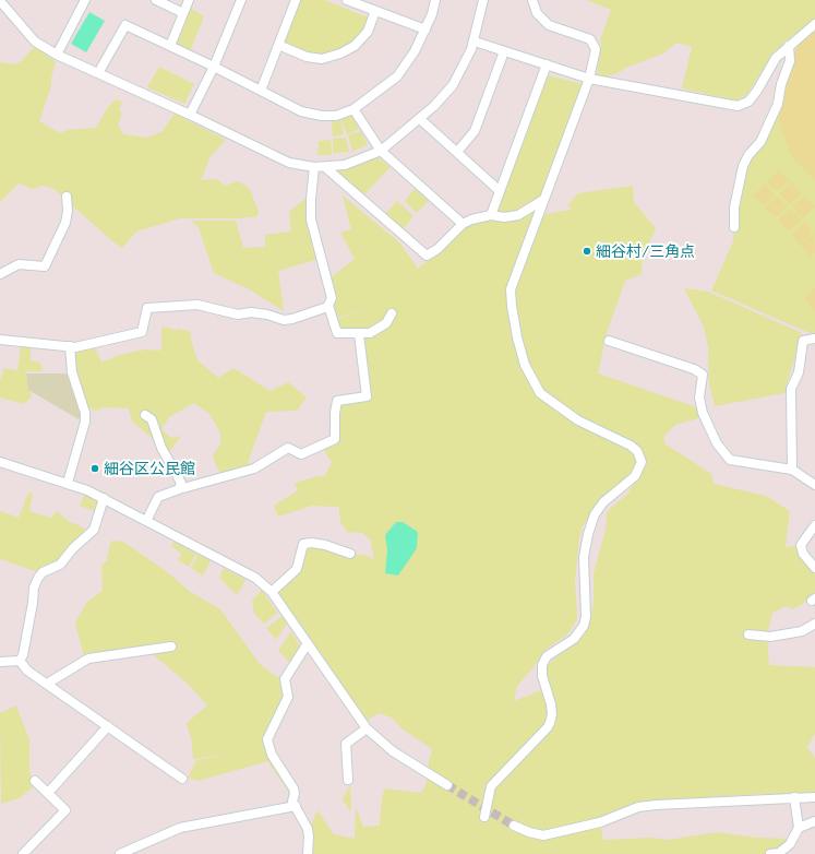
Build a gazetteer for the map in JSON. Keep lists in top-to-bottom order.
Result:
{
  "places": ["細谷村/三角点", "細谷区公民館"]
}
